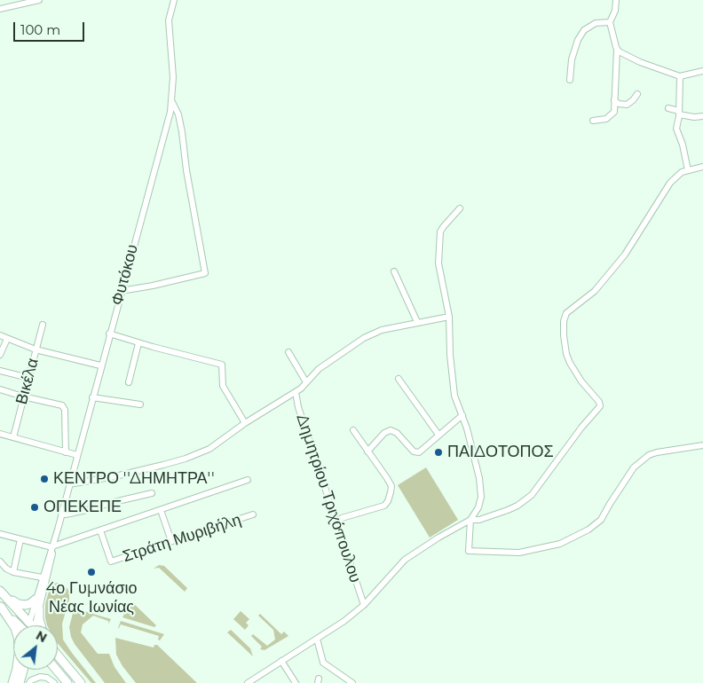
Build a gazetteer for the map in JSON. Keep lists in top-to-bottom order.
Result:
{
  "streets": {
    "street": [
      "Φυτόκου",
      "Βικέλα",
      "Δημητρίου Τριχόπουλου",
      "Στράτη Μυριβήλη"
    ]
  },
  "places": [
    "ΠΑΙΔΟΤΟΠΟΣ",
    "ΚΕΝΤΡΟ ''ΔΗΜΗΤΡΑ''",
    "ΟΠΕΚΕΠΕ",
    "4ο Γυμνάσιο Νέας Ιωνίας"
  ],
  "scale_bar": "100 m",
  "north": "top right"
}
